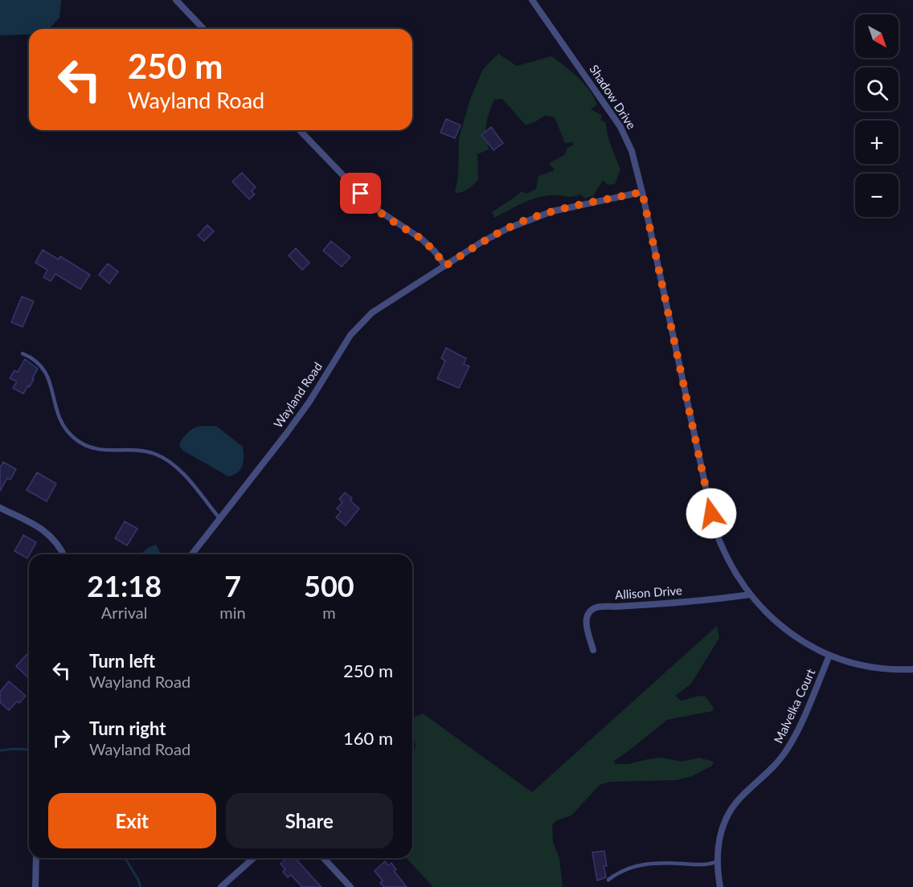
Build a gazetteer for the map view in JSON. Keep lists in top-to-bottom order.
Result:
{
  "streets": {
    "street": [
      "Shadow Drive",
      "Wayland Road",
      "Allison Drive",
      "Malvelka Court"
    ]
  },
  "crossings": [
    ["Shadow Drive", "Wayland Road"],
    ["Shadow Drive", "Allison Drive"],
    ["Shadow Drive", "Malvelka Court"]
  ],
  "north": "bottom right",
  "page": {
    "map_buttons": ["+", "−"],
    "turn": ["250 m", "Wayland Road"],
    "eta": [
      "21:18",
      "Arrival",
      "7",
      "min",
      "500",
      "m"
    ],
    "list": [
      {
        "name": "Turn left",
        "note": "Wayland Road",
        "value": "250 m"
      },
      {
        "name": "Turn right",
        "note": "Wayland Road",
        "value": "160 m"
      }
    ],
    "buttons": ["Exit", "Share"]
  }
}
